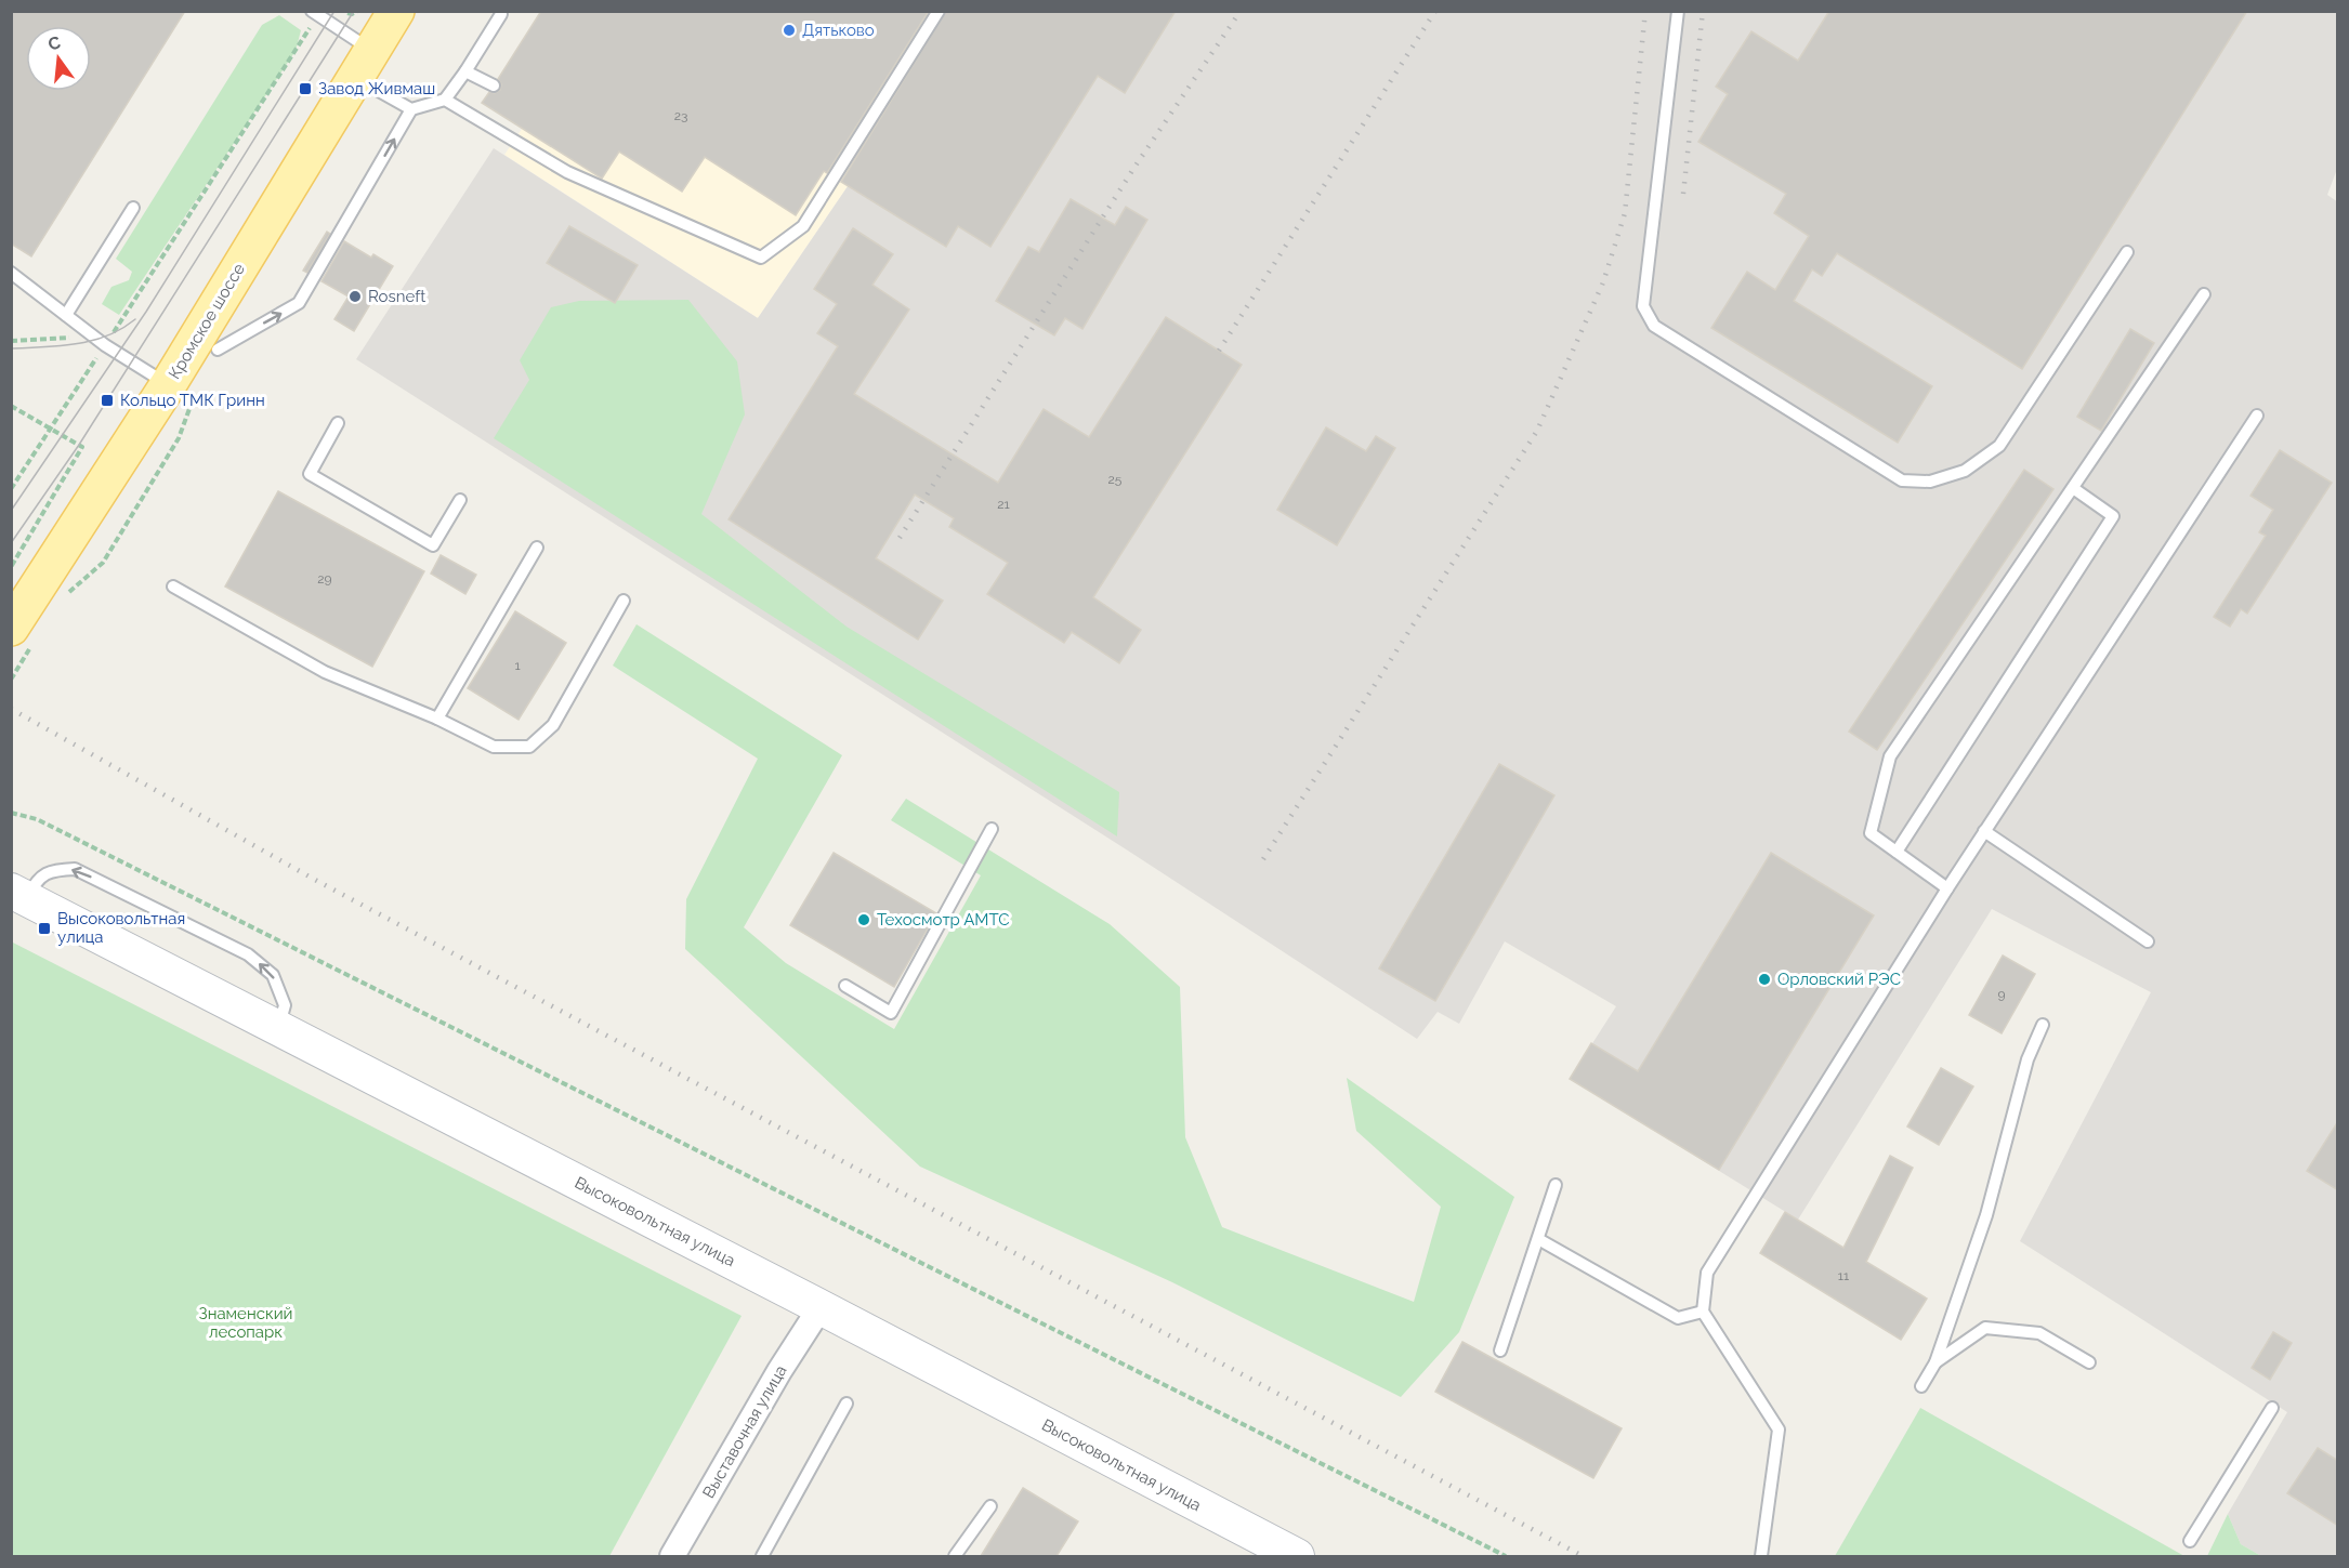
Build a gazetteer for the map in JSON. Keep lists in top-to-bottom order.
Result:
{
  "streets": {
    "main road": ["Кромское шоссе", "Высоковольтная улица"],
    "street": ["Выставочная улица"]
  },
  "crossings": [
    ["Высоковольтная улица", "Выставочная улица"]
  ],
  "parks": ["Знаменский лесопарк"],
  "places": {
    "other": [
      "Дятьково",
      "Rosneft",
      "Техосмотр АМТС",
      "Орловский РЭС"
    ],
    "transit": ["Завод Живмаш", "Кольцо ТМК Гринн", "Высоковольтная улица"]
  },
  "house_numbers": [
    "23",
    "25",
    "21",
    "29",
    "1",
    "9",
    "11"
  ],
  "north": "top"
}
